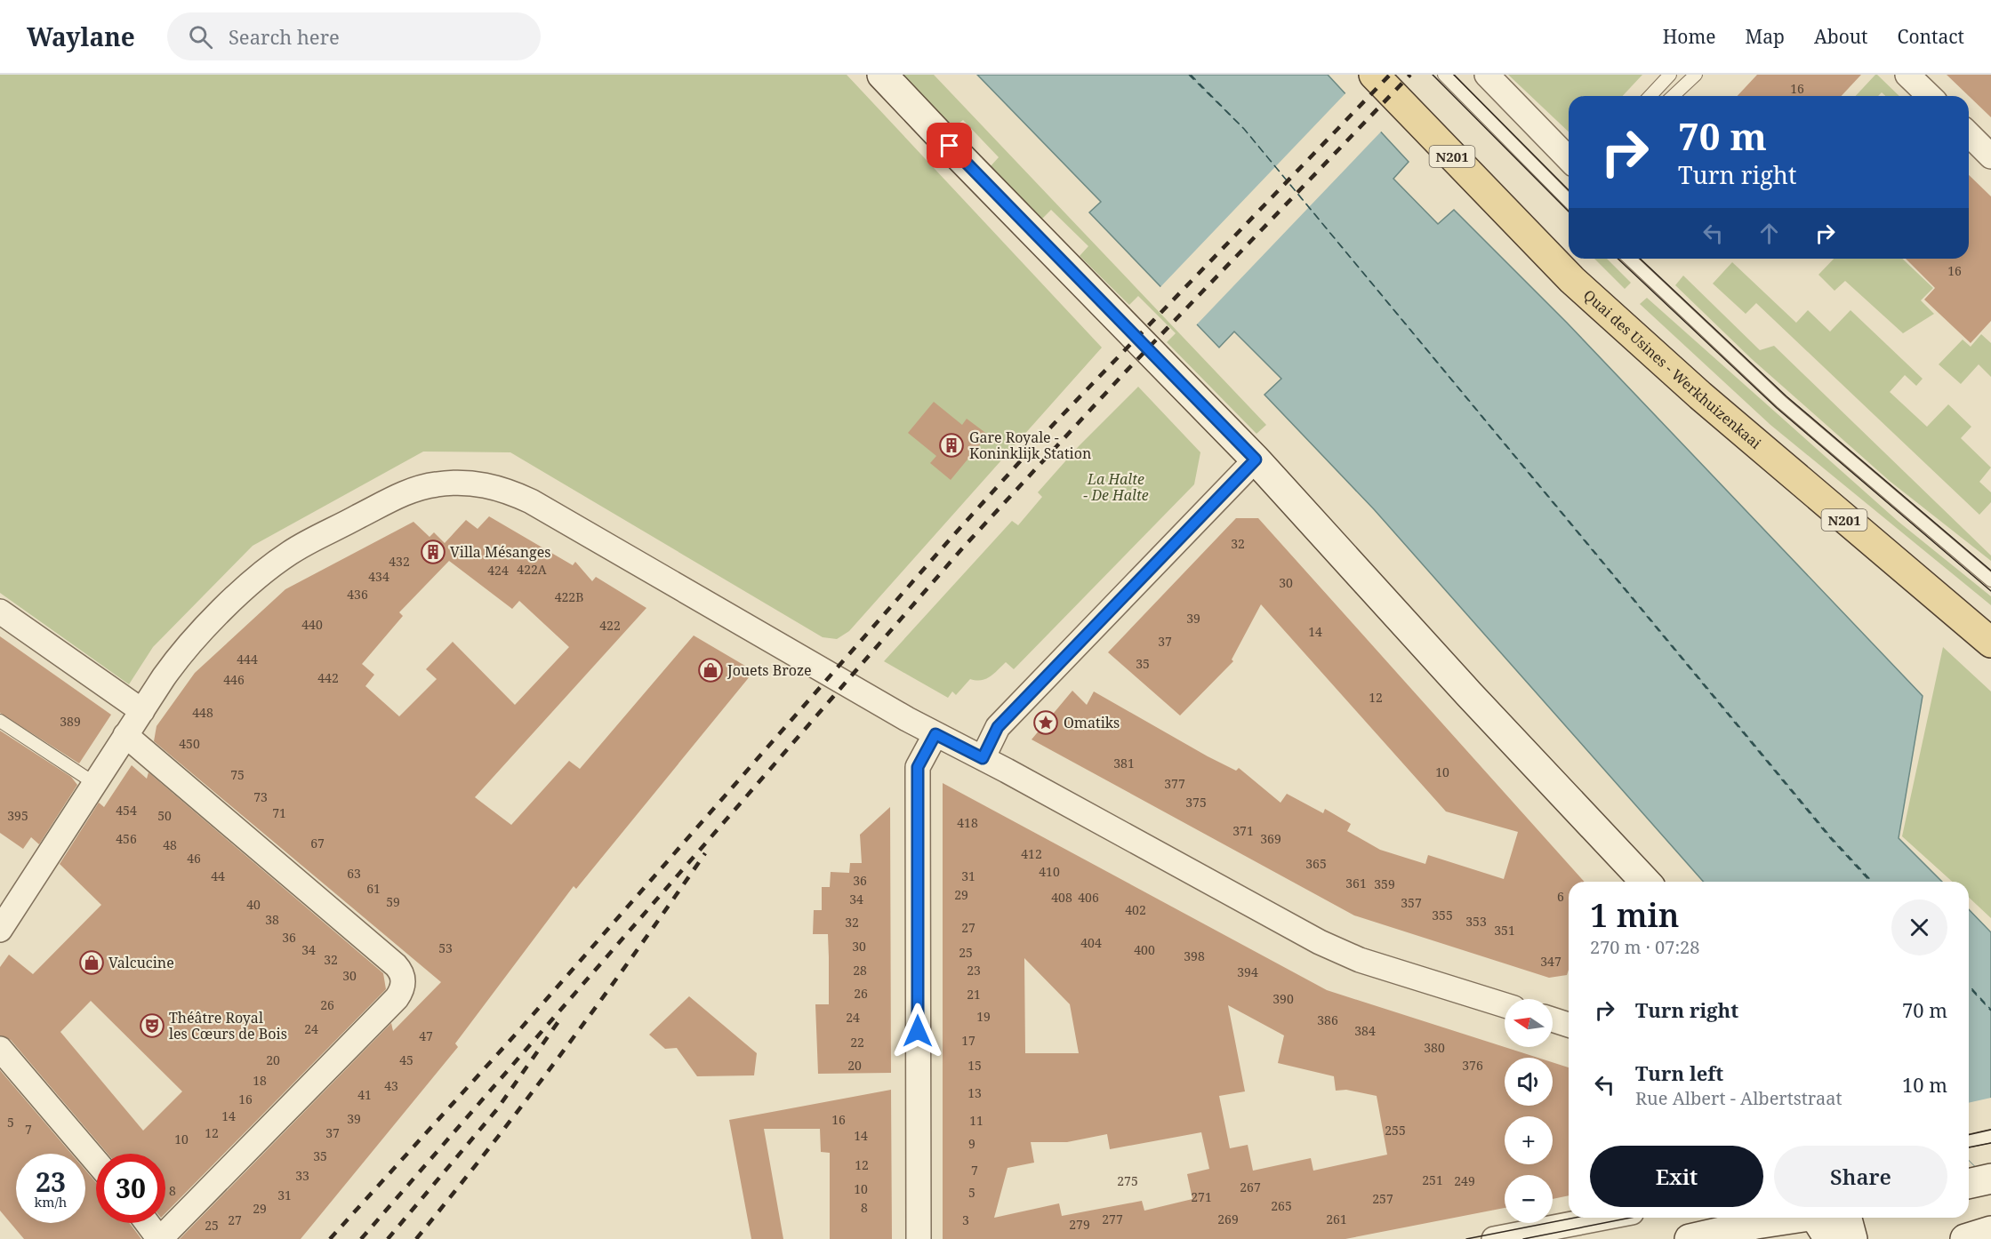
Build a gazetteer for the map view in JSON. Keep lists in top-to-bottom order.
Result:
{
  "streets": {
    "main road": ["N201", "Quai des Usines - Werkhuizenkaai"]
  },
  "parks": ["La Halte - De Halte"],
  "places": {
    "building": ["Gare Royale - Koninklijk Station", "Villa Mésanges"],
    "shop": ["Jouets Broze", "Valcucine"],
    "place": ["Omatiks"],
    "theatre": ["Théâtre Royal les Cœurs de Bois"]
  },
  "house_numbers": [
    "16",
    "16",
    "32",
    "432",
    "422A",
    "424",
    "434",
    "30",
    "436",
    "422B",
    "39",
    "440",
    "422",
    "14",
    "37",
    "444",
    "35",
    "442",
    "446",
    "12",
    "448",
    "389",
    "450",
    "381",
    "10",
    "75",
    "377",
    "73",
    "375",
    "454",
    "71",
    "395",
    "50",
    "418",
    "371",
    "456",
    "369",
    "67",
    "48",
    "412",
    "46",
    "365",
    "410",
    "63",
    "44",
    "31",
    "36",
    "361",
    "359",
    "61",
    "29",
    "6",
    "408",
    "406",
    "34",
    "59",
    "357",
    "40",
    "402",
    "355",
    "38",
    "353",
    "32",
    "27",
    "351",
    "36",
    "404",
    "30",
    "53",
    "34",
    "400",
    "25",
    "398",
    "32",
    "347",
    "28",
    "23",
    "394",
    "30",
    "26",
    "21",
    "390",
    "26",
    "19",
    "24",
    "386",
    "24",
    "384",
    "47",
    "17",
    "22",
    "380",
    "20",
    "45",
    "20",
    "15",
    "376",
    "18",
    "43",
    "13",
    "41",
    "16",
    "14",
    "39",
    "16",
    "11",
    "5",
    "7",
    "255",
    "12",
    "37",
    "14",
    "10",
    "9",
    "35",
    "12",
    "7",
    "33",
    "251",
    "275",
    "249",
    "267",
    "10",
    "8",
    "5",
    "31",
    "271",
    "257",
    "265",
    "8",
    "29",
    "277",
    "269",
    "261",
    "27",
    "3",
    "279",
    "25"
  ],
  "north": "left",
  "page": {
    "header": "Waylane",
    "search": "Search here",
    "nav": [
      "Home",
      "Map",
      "About",
      "Contact"
    ],
    "turn": ["70 m", "Turn right"],
    "heading": ["1 min", "270 m · 07:28"],
    "list": [
      {
        "name": "Turn right",
        "value": "70 m"
      },
      {
        "name": "Turn left",
        "note": "Rue Albert - Albertstraat",
        "value": "10 m"
      }
    ],
    "map_buttons": ["+", "−"],
    "buttons": ["Exit", "Share"],
    "speed": "23 km/h",
    "limit": "30"
  }
}
